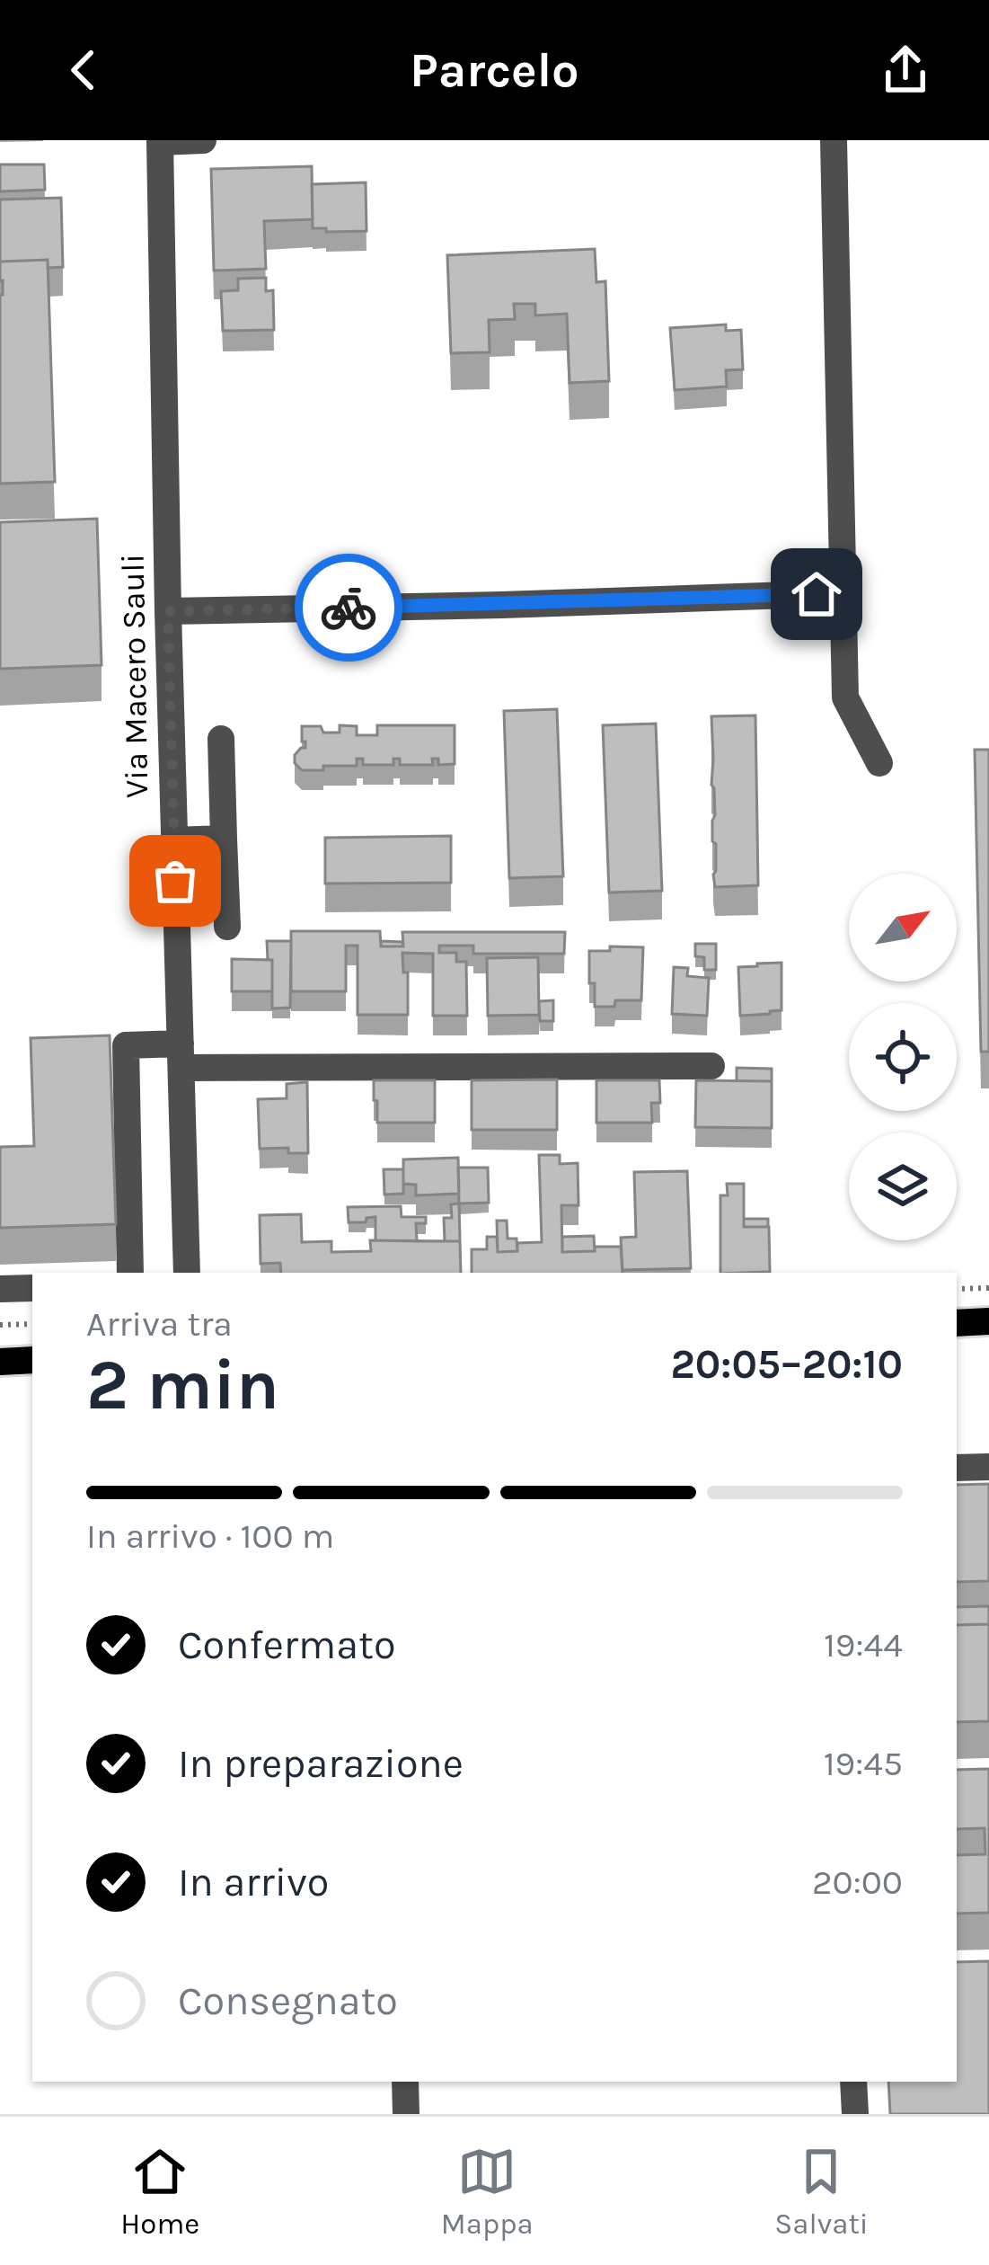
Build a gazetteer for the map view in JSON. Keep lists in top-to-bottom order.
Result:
{
  "streets": {
    "street": ["Via Macero Sauli"]
  },
  "north": "top right",
  "page": {
    "header": "Parcelo",
    "heading": ["2 min", "Arriva tra", "20:05–20:10"],
    "bar": "In arrivo · 100 m",
    "list": [
      ["Confermato", "19:44"],
      ["In preparazione", "19:45"],
      ["In arrivo", "20:00"],
      "Consegnato"
    ],
    "tabs": ["Home", "Mappa", "Salvati"]
  }
}
